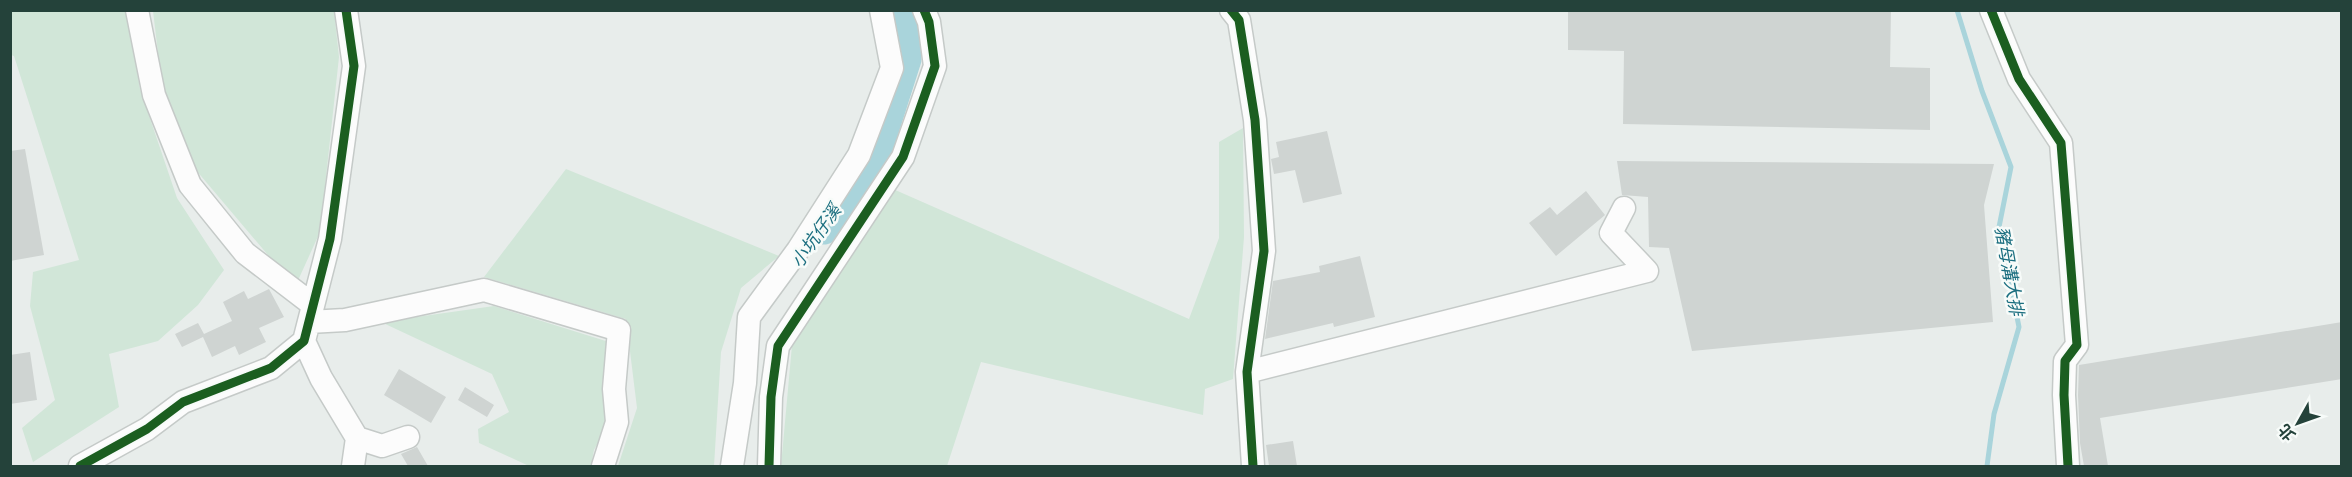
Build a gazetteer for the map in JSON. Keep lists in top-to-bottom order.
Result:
{
  "water": ["小坑仔溪", "豬母溝大排"],
  "north": "bottom left"
}
